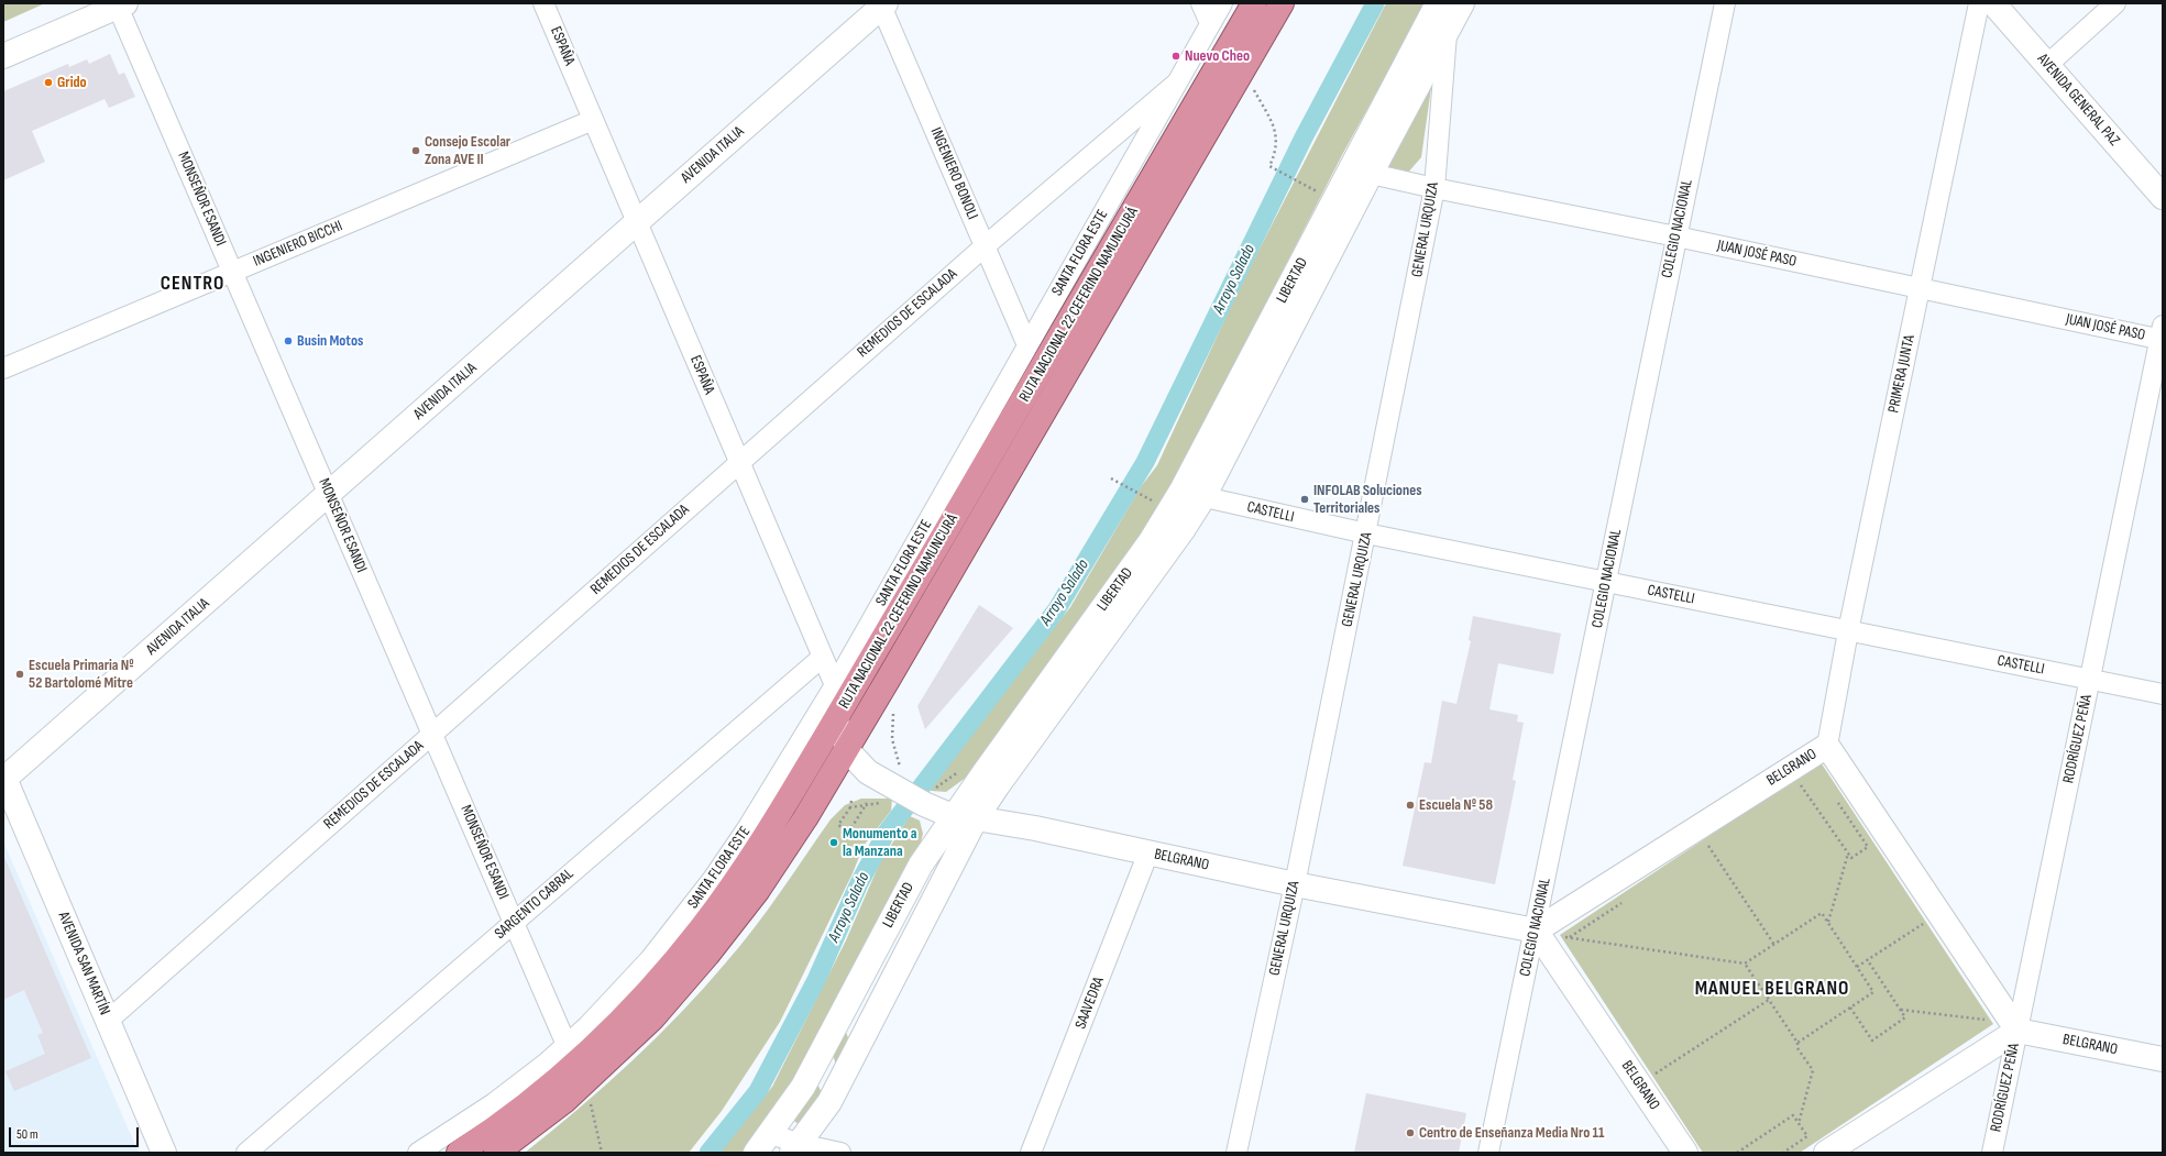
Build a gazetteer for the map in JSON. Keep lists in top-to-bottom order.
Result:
{
  "streets": {
    "highway": ["RUTA NACIONAL 22 CEFERINO NAMUNCURÁ"],
    "street": [
      "ESPAÑA",
      "AVENIDA GENERAL PAZ",
      "AVENIDA ITALIA",
      "INGENIERO BONOLI",
      "MONSEÑOR ESANDI",
      "COLEGIO NACIONAL",
      "GENERAL URQUIZA",
      "INGENIERO BICCHI",
      "SANTA FLORA ESTE",
      "JUAN JOSÉ PASO",
      "LIBERTAD",
      "REMEDIOS DE ESCALADA",
      "PRIMERA JUNTA",
      "CASTELLI",
      "RODRÍGUEZ PEÑA",
      "BELGRANO",
      "SARGENTO CABRAL",
      "AVENIDA SAN MARTÍN",
      "SAAVEDRA"
    ]
  },
  "crossings": [
    ["ESPAÑA", "AVENIDA ITALIA"],
    ["ESPAÑA", "INGENIERO BICCHI"],
    ["ESPAÑA", "SANTA FLORA ESTE"],
    ["ESPAÑA", "RUTA NACIONAL 22 CEFERINO NAMUNCURÁ"],
    ["ESPAÑA", "REMEDIOS DE ESCALADA"],
    ["ESPAÑA", "BELGRANO"],
    ["ESPAÑA", "SARGENTO CABRAL"],
    ["AVENIDA ITALIA", "INGENIERO BONOLI"],
    ["AVENIDA ITALIA", "MONSEÑOR ESANDI"],
    ["AVENIDA ITALIA", "AVENIDA SAN MARTÍN"],
    ["INGENIERO BONOLI", "SANTA FLORA ESTE"],
    ["INGENIERO BONOLI", "REMEDIOS DE ESCALADA"],
    ["MONSEÑOR ESANDI", "INGENIERO BICCHI"],
    ["MONSEÑOR ESANDI", "SANTA FLORA ESTE"],
    ["MONSEÑOR ESANDI", "REMEDIOS DE ESCALADA"],
    ["MONSEÑOR ESANDI", "SARGENTO CABRAL"],
    ["COLEGIO NACIONAL", "JUAN JOSÉ PASO"],
    ["COLEGIO NACIONAL", "CASTELLI"],
    ["COLEGIO NACIONAL", "BELGRANO"],
    ["GENERAL URQUIZA", "JUAN JOSÉ PASO"],
    ["GENERAL URQUIZA", "LIBERTAD"],
    ["GENERAL URQUIZA", "CASTELLI"],
    ["GENERAL URQUIZA", "BELGRANO"],
    ["SANTA FLORA ESTE", "REMEDIOS DE ESCALADA"],
    ["JUAN JOSÉ PASO", "LIBERTAD"],
    ["JUAN JOSÉ PASO", "PRIMERA JUNTA"],
    ["JUAN JOSÉ PASO", "RODRÍGUEZ PEÑA"],
    ["LIBERTAD", "CASTELLI"],
    ["LIBERTAD", "BELGRANO"],
    ["RUTA NACIONAL 22 CEFERINO NAMUNCURÁ", "BELGRANO"],
    ["REMEDIOS DE ESCALADA", "AVENIDA SAN MARTÍN"],
    ["PRIMERA JUNTA", "CASTELLI"],
    ["PRIMERA JUNTA", "BELGRANO"],
    ["CASTELLI", "RODRÍGUEZ PEÑA"],
    ["RODRÍGUEZ PEÑA", "BELGRANO"],
    ["BELGRANO", "SAAVEDRA"]
  ],
  "districts": ["CENTRO", "MANUEL BELGRANO"],
  "water": ["Arroyo Salado"],
  "places": [
    "Nuevo Cheo",
    "Grido",
    "Consejo Escolar Zona AVE II",
    "Busin Motos",
    "INFOLAB Soluciones Territoriales",
    "Escuela Primaria Nº 52 Bartolomé Mitre",
    "Escuela Nº 58",
    "Monumento a la Manzana",
    "Centro de Enseñanza Media Nro 11"
  ],
  "scale_bar": "50 m"
}
